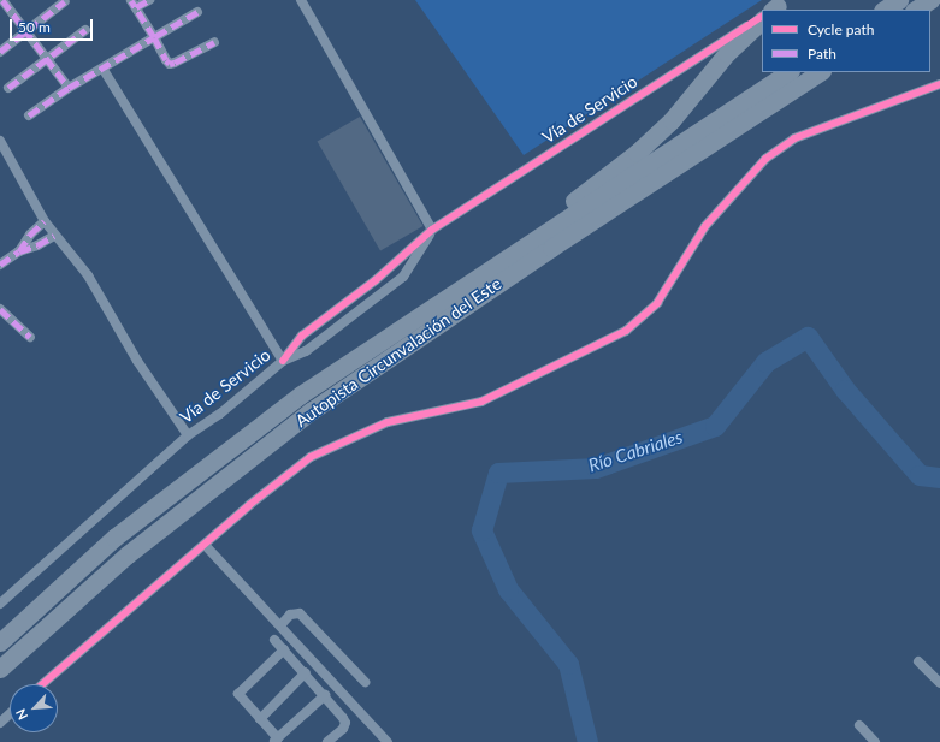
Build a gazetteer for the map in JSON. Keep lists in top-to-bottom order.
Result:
{
  "streets": {
    "highway": ["Autopista Circunvalación del Este"],
    "street": ["Vía de Servicio"]
  },
  "water": ["Río Cabriales"],
  "legend": ["Cycle path", "Path"],
  "scale_bar": "50 m",
  "north": "bottom left"
}
